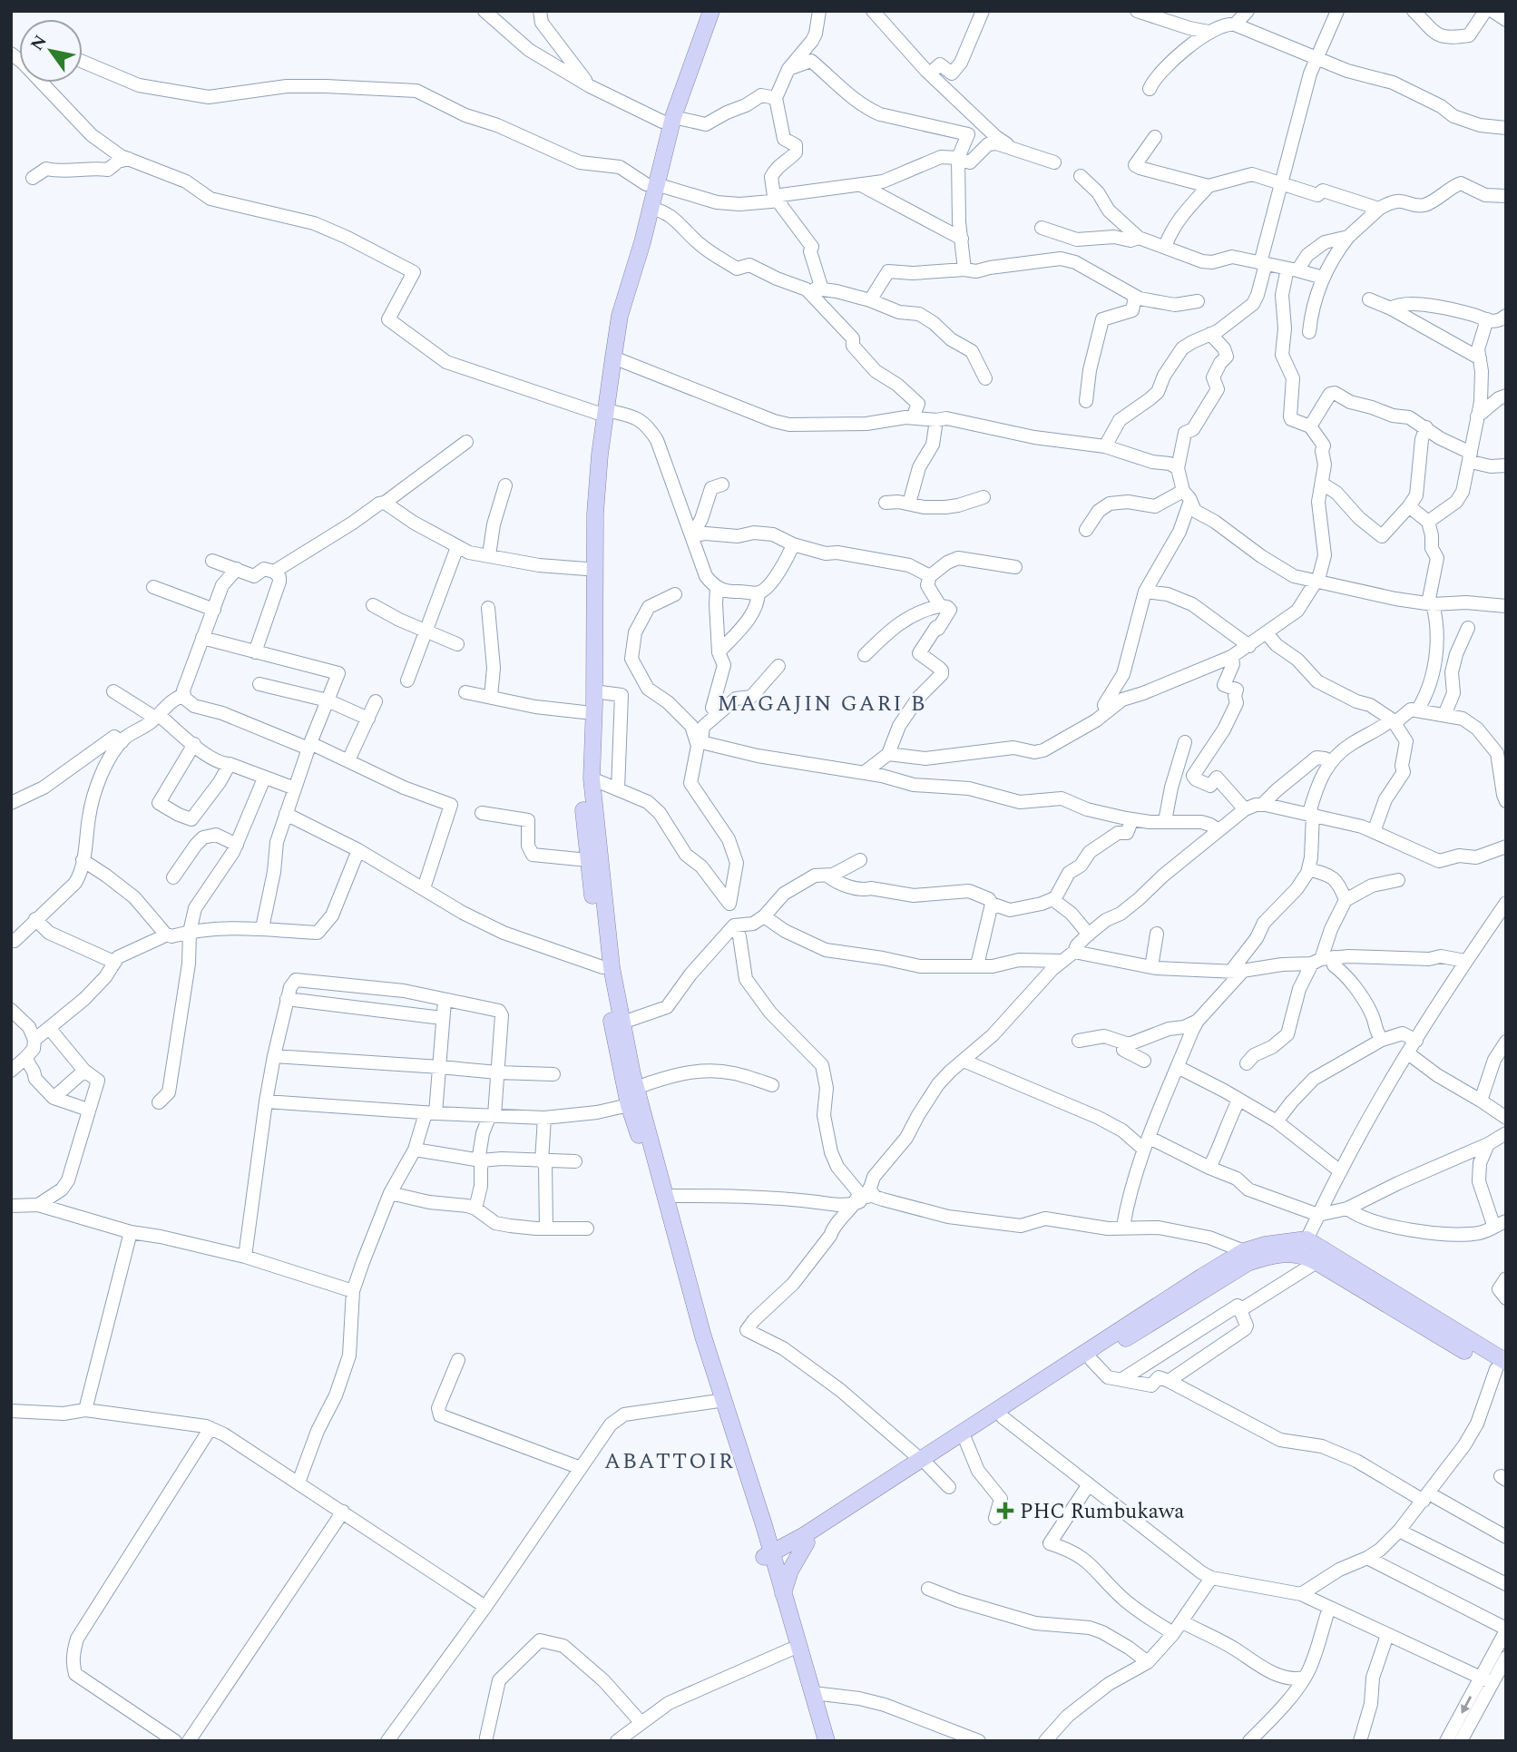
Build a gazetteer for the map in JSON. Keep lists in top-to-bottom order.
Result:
{
  "districts": ["MAGAJIN GARI B", "ABATTOIR"],
  "places": {
    "health": ["PHC Rumbukawa"]
  },
  "north": "top left"
}
